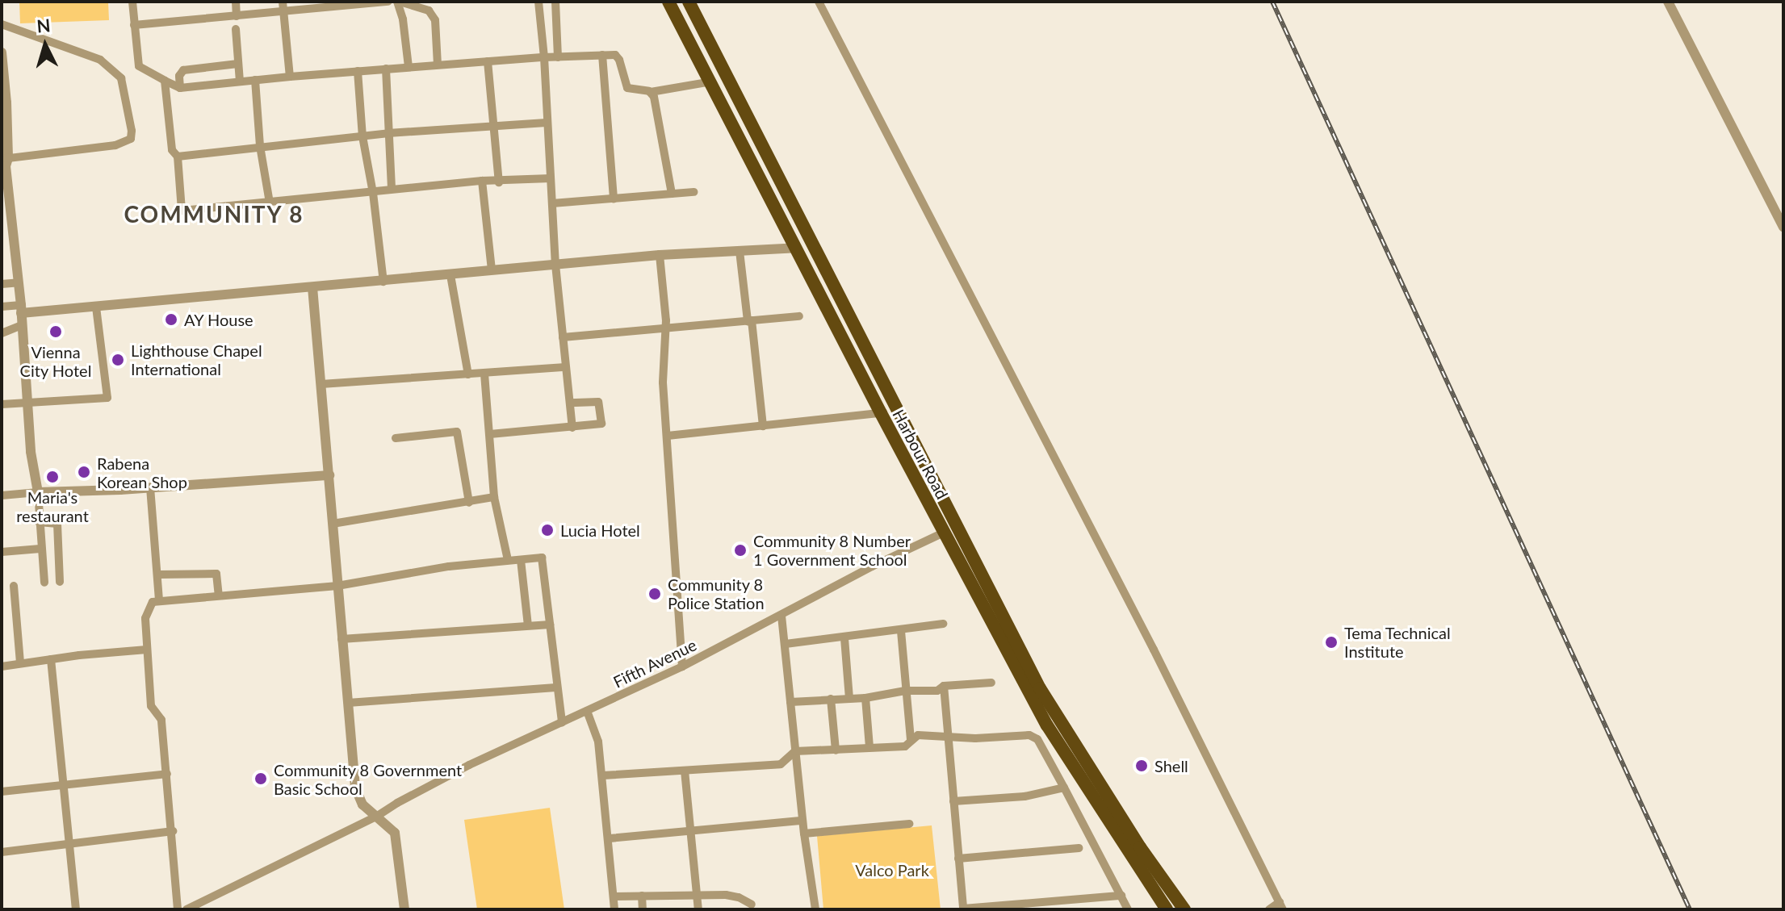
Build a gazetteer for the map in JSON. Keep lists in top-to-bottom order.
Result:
{
  "streets": {
    "highway": ["Harbour Road"],
    "street": ["Fifth Avenue"]
  },
  "crossings": [
    ["Harbour Road", "Fifth Avenue"]
  ],
  "districts": ["COMMUNITY 8"],
  "parks": ["Valco Park"],
  "places": [
    "AY House",
    "Vienna City Hotel",
    "Lighthouse Chapel International",
    "Rabena Korean Shop",
    "Maria's restaurant",
    "Lucia Hotel",
    "Community 8 Number 1 Government School",
    "Community 8 Police Station",
    "Tema Technical Institute",
    "Shell",
    "Community 8 Government Basic School"
  ],
  "north": "top"
}
